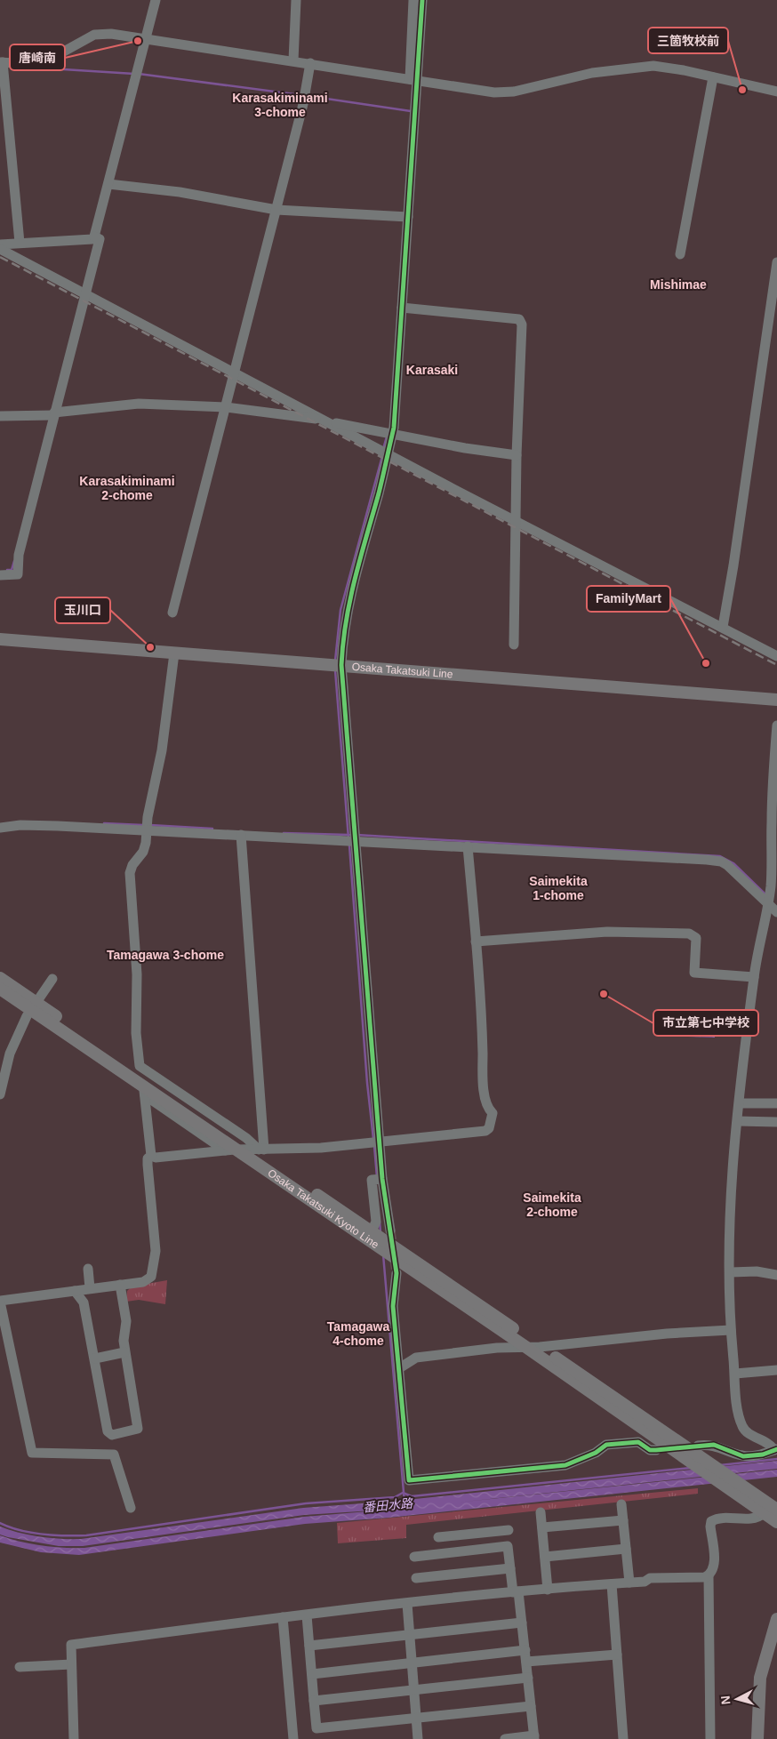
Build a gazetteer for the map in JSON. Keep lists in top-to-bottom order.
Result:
{
  "streets": {
    "main road": ["Osaka Takatsuki Line", "Osaka Takatsuki Kyoto Line"]
  },
  "districts": [
    "Karasakiminami 3-chome",
    "Mishimae",
    "Karasaki",
    "Karasakiminami 2-chome",
    "Saimekita 1-chome",
    "Tamagawa 3-chome",
    "Saimekita 2-chome",
    "Tamagawa 4-chome"
  ],
  "water": ["番田水路"],
  "places": [
    "唐崎南",
    "三箇牧校前",
    "玉川口",
    "FamilyMart",
    "市立第七中学校"
  ],
  "north": "left"
}
